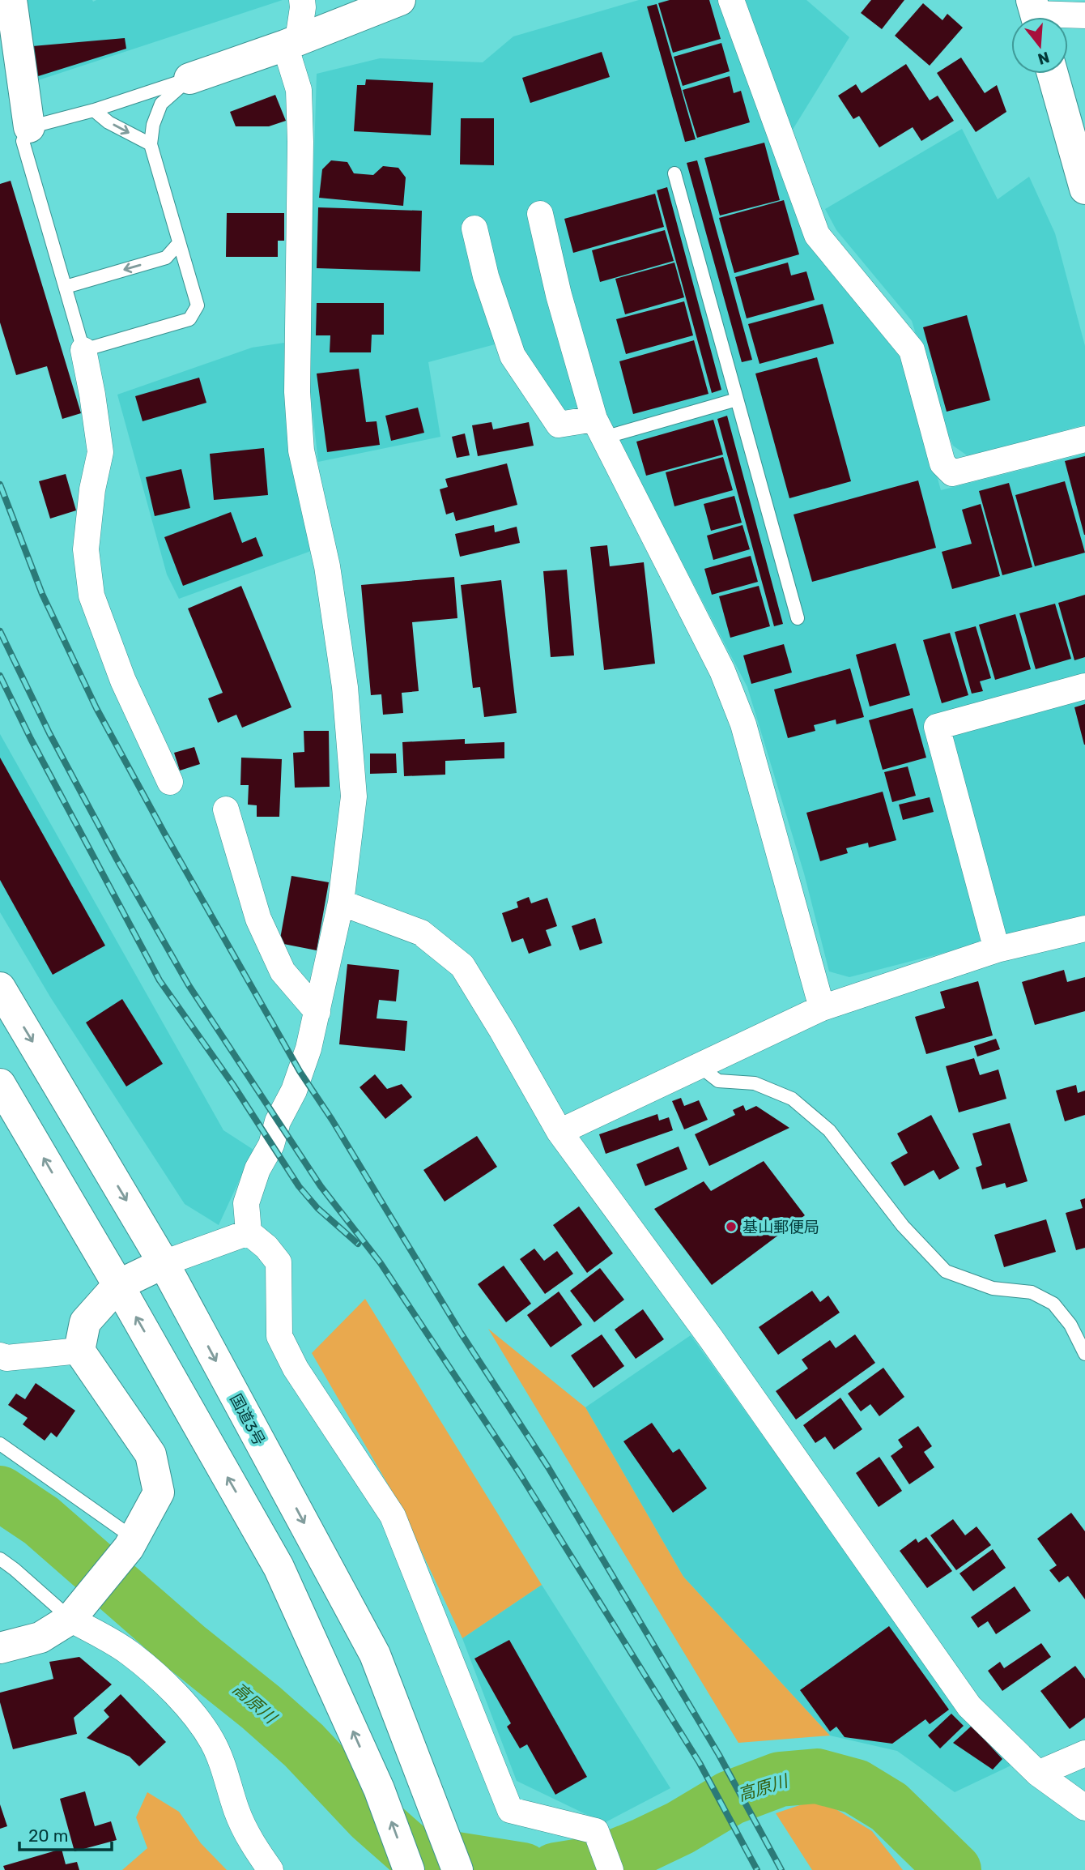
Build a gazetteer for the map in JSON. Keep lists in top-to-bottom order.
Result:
{
  "streets": {
    "main road": ["国道3号"]
  },
  "water": ["高原川"],
  "places": ["基山郵便局"],
  "scale_bar": "20 m",
  "north": "bottom"
}
